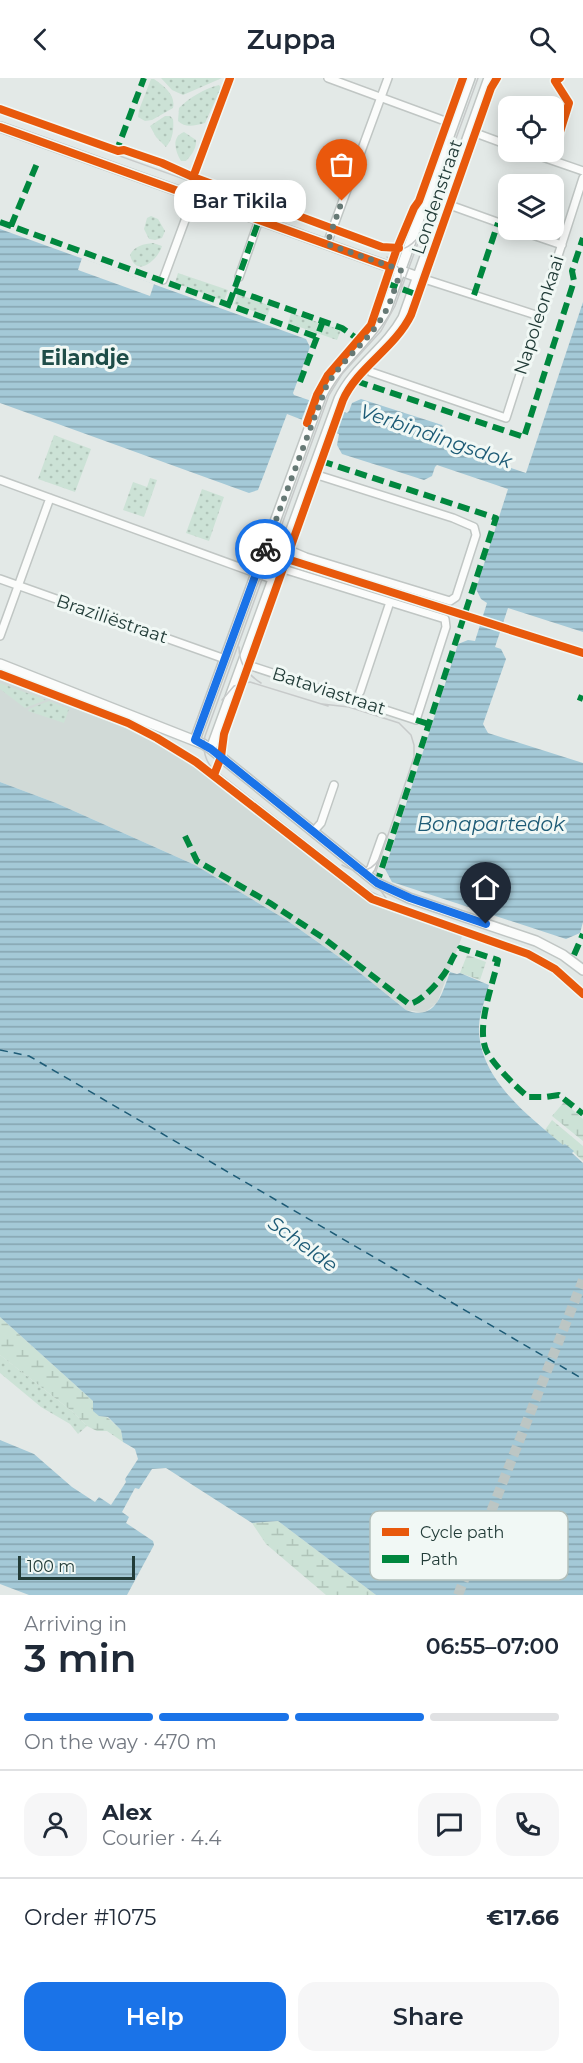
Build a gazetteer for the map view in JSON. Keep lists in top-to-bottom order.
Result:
{
  "streets": {
    "street": [
      "Londenstraat",
      "Napoleonkaai",
      "Braziliëstraat",
      "Bataviastraat"
    ]
  },
  "crossings": [
    ["Londenstraat", "Napoleonkaai"],
    ["Londenstraat", "Braziliëstraat"],
    ["Londenstraat", "Bataviastraat"]
  ],
  "districts": ["Eilandje"],
  "water": ["Verbindingsdok", "Bonapartedok", "Schelde"],
  "places": ["Bar Tikila"],
  "legend": ["Cycle path", "Path"],
  "scale_bar": "100 m",
  "page": {
    "header": "Zuppa",
    "bubble": "Bar Tikila",
    "scale": "100 m",
    "heading": ["3 min", "Arriving in", "06:55–07:00"],
    "panel": [
      "Alex",
      "Courier · 4.4",
      "Order #1075",
      "€17.66"
    ],
    "bar": "On the way · 470 m",
    "buttons": ["Help", "Share"]
  }
}
